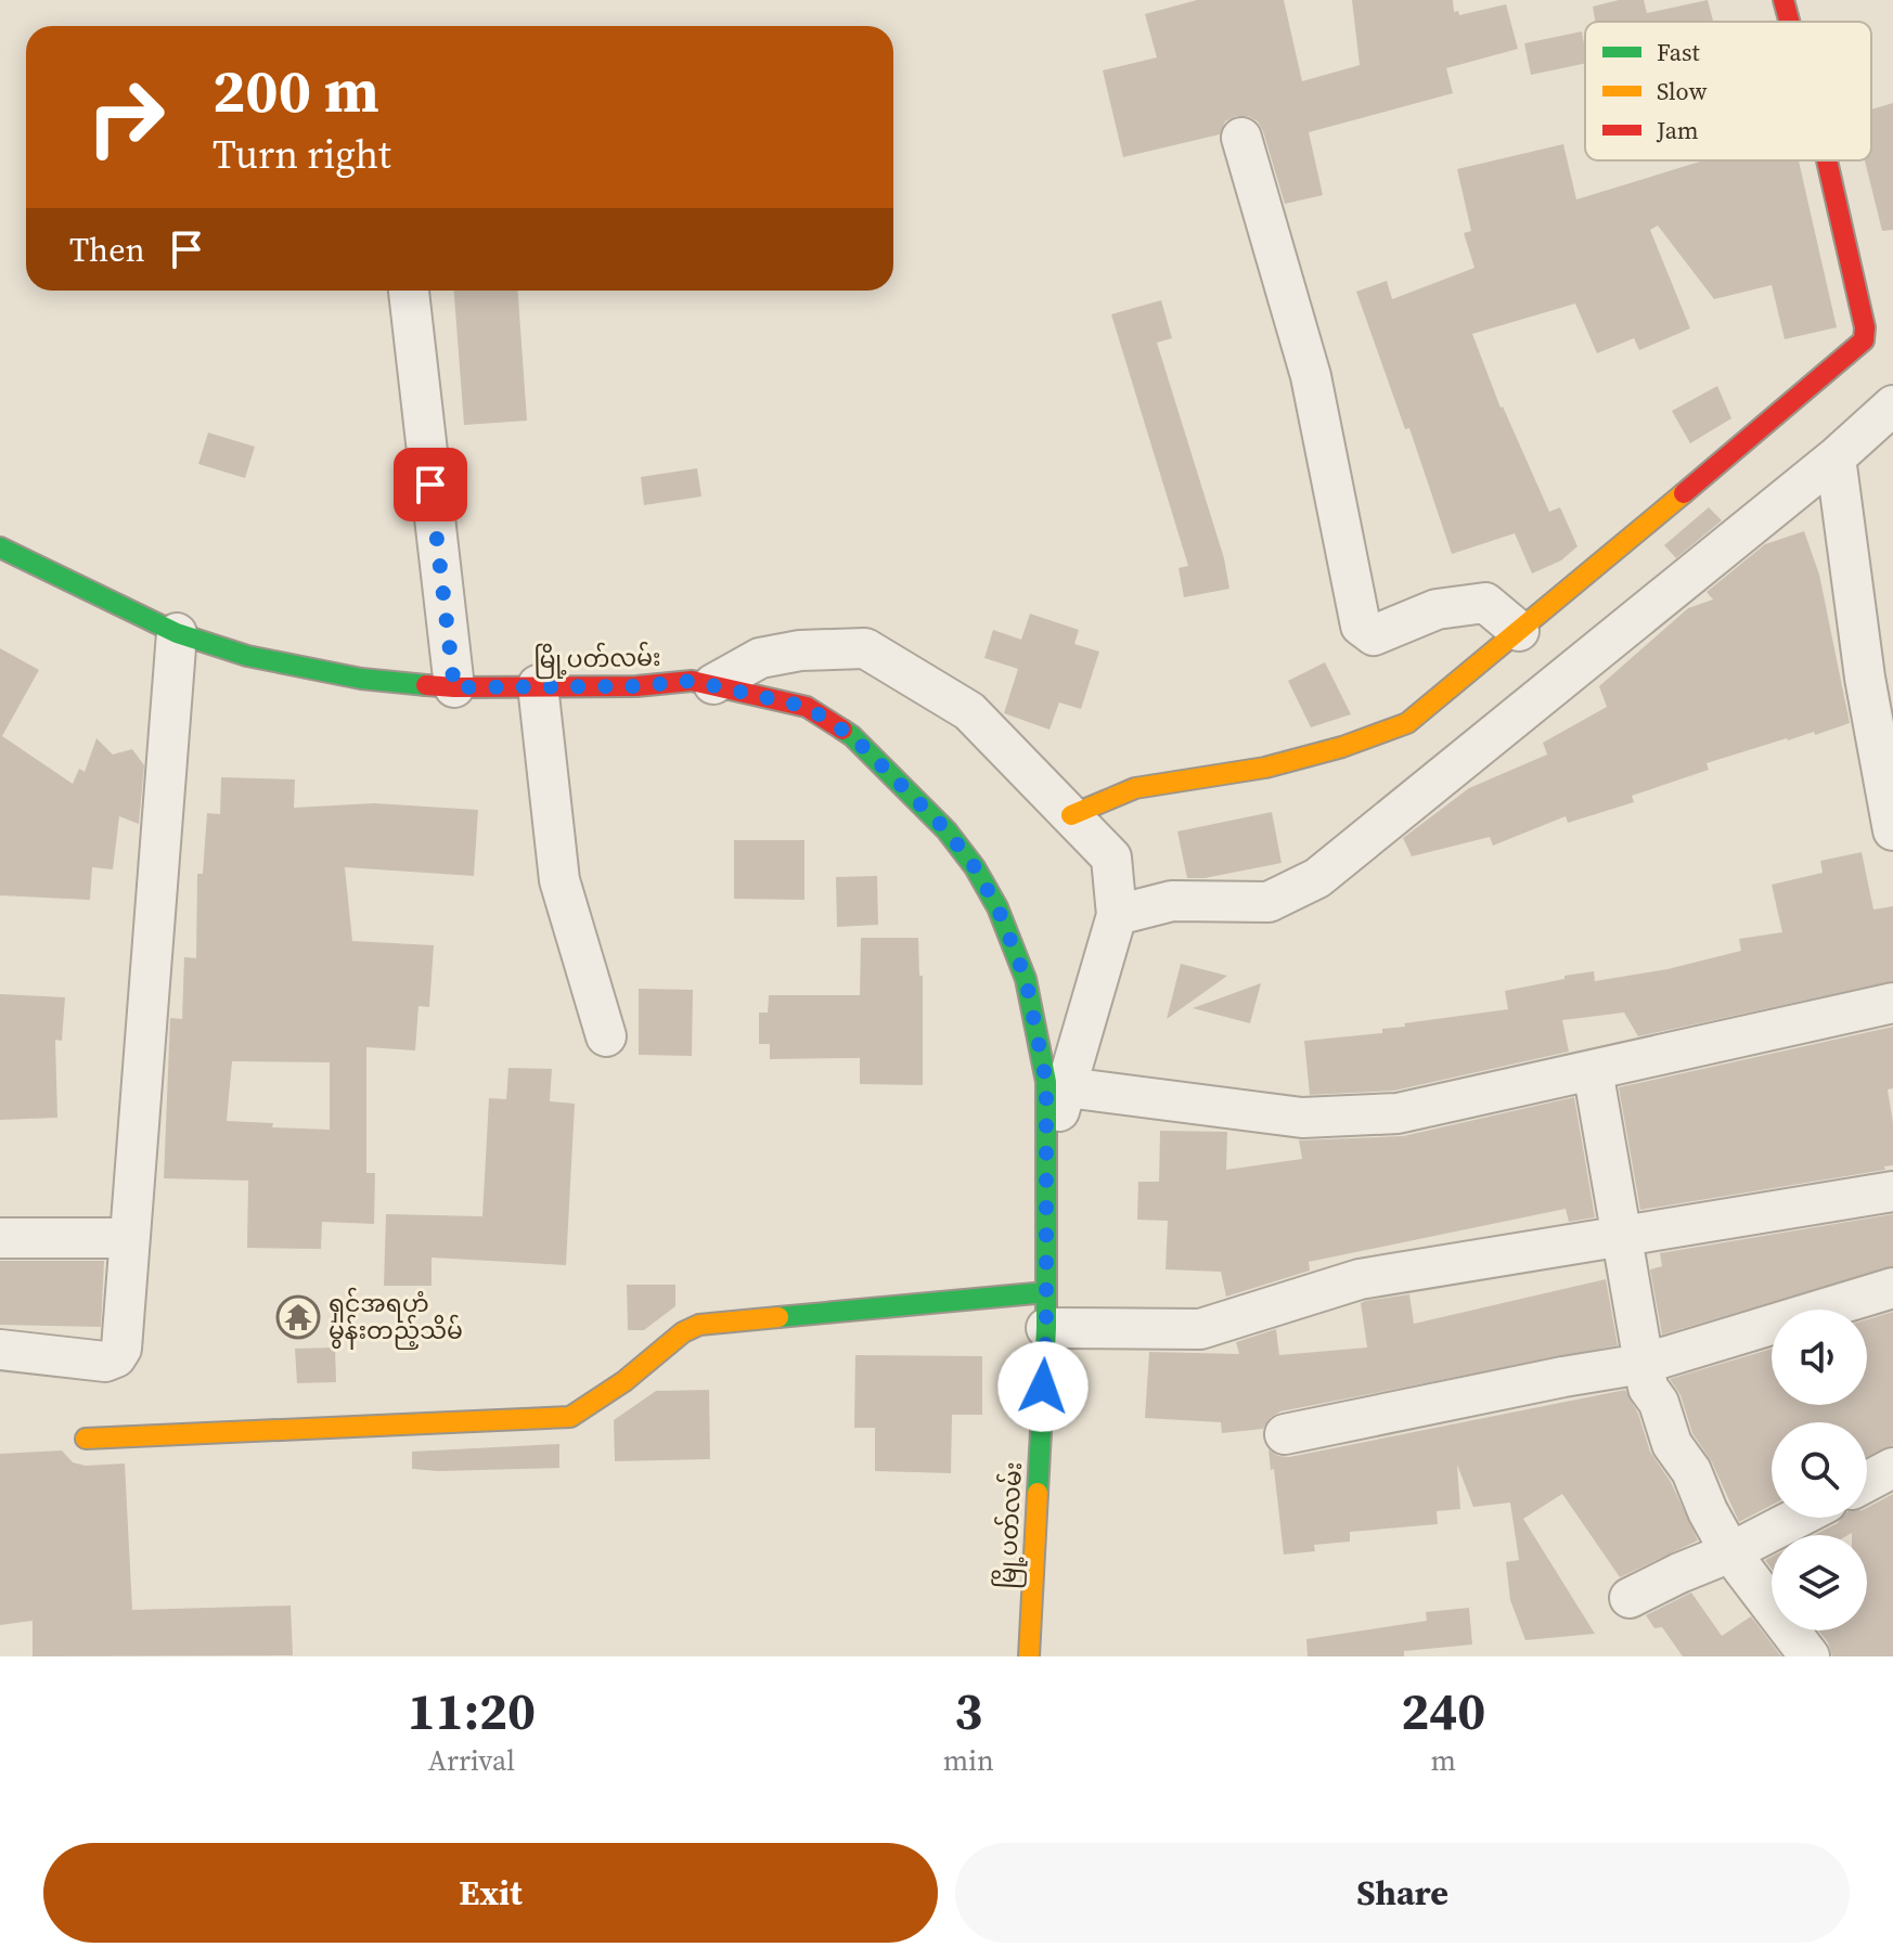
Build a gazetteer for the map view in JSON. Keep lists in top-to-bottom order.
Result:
{
  "streets": {
    "street": ["မြို့ပတ်လမ်း"]
  },
  "places": {
    "temple": ["ရှင်အရဟံ မွန်းတည့်သိမ်"]
  },
  "legend": ["Fast", "Slow", "Jam"],
  "page": {
    "turn": ["200 m", "Turn right"],
    "then": "Then",
    "eta": [
      "11:20",
      "Arrival",
      "3",
      "min",
      "240",
      "m"
    ],
    "buttons": ["Exit", "Share"]
  }
}
